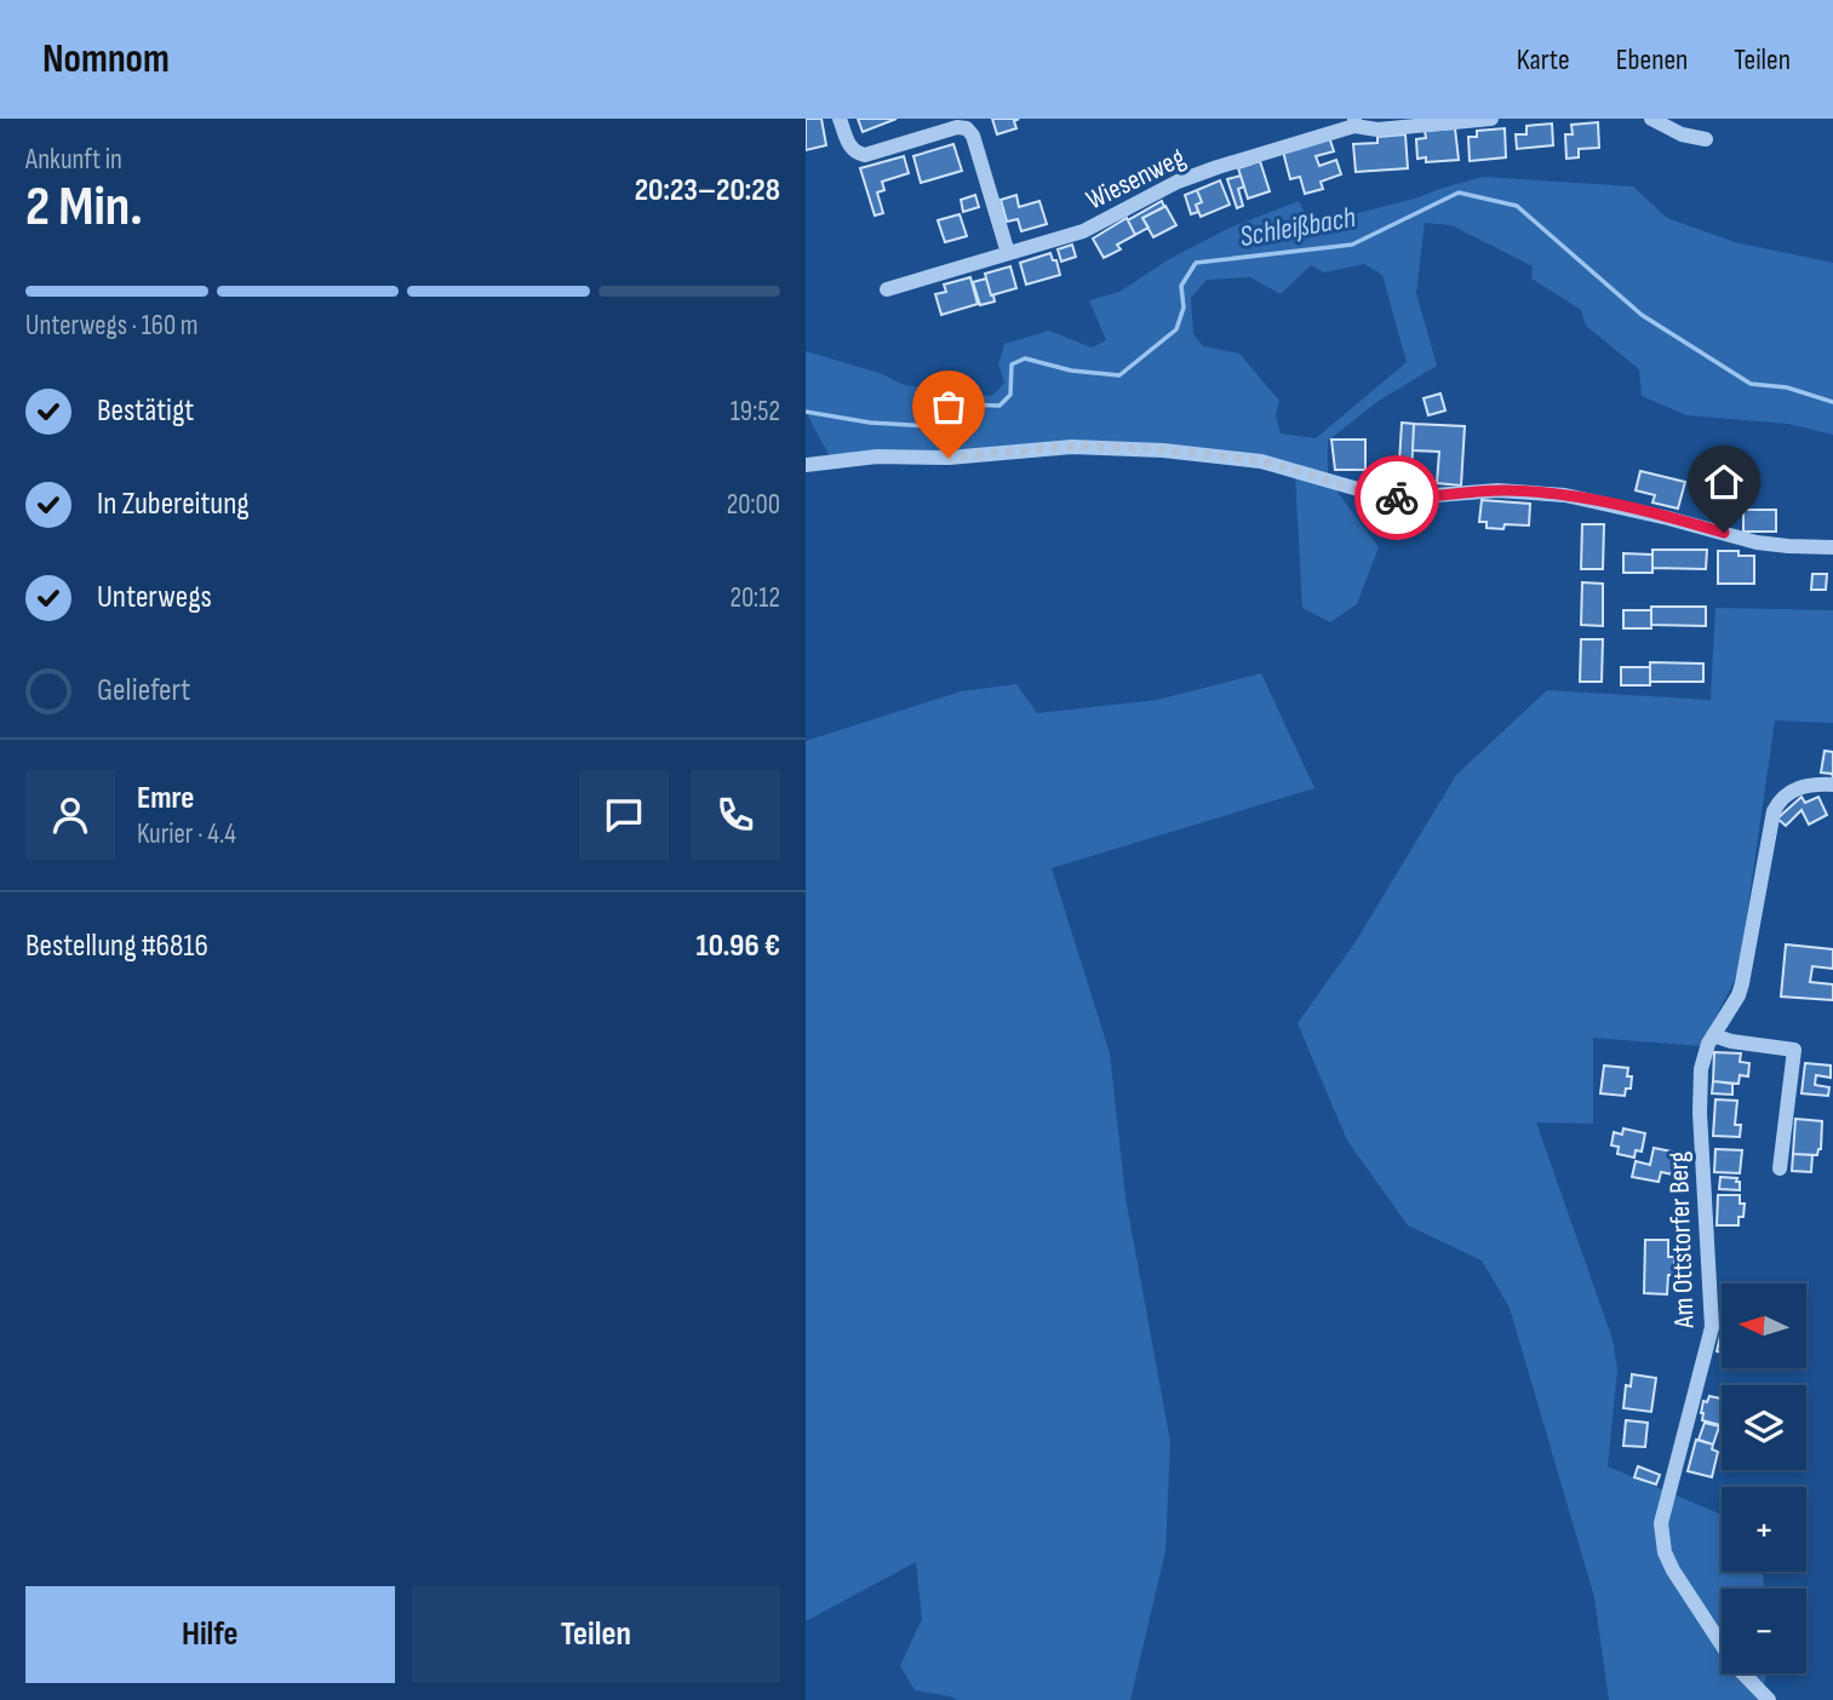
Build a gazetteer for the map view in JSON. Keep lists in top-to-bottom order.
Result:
{
  "streets": {
    "street": ["Wiesenweg", "Am Ottstorfer Berg"]
  },
  "water": ["Schleißbach"],
  "north": "left",
  "page": {
    "header": "Nomnom",
    "nav": ["Karte", "Ebenen", "Teilen"],
    "heading": ["2 Min.", "Ankunft in", "20:23–20:28"],
    "panel": [
      "Emre",
      "Kurier · 4.4",
      "Bestellung #6816",
      "10.96 €"
    ],
    "bar": "Unterwegs · 160 m",
    "list": [
      ["Bestätigt", "19:52"],
      ["In Zubereitung", "20:00"],
      ["Unterwegs", "20:12"],
      "Geliefert"
    ],
    "map_buttons": ["+", "−"],
    "buttons": ["Hilfe", "Teilen"]
  }
}
